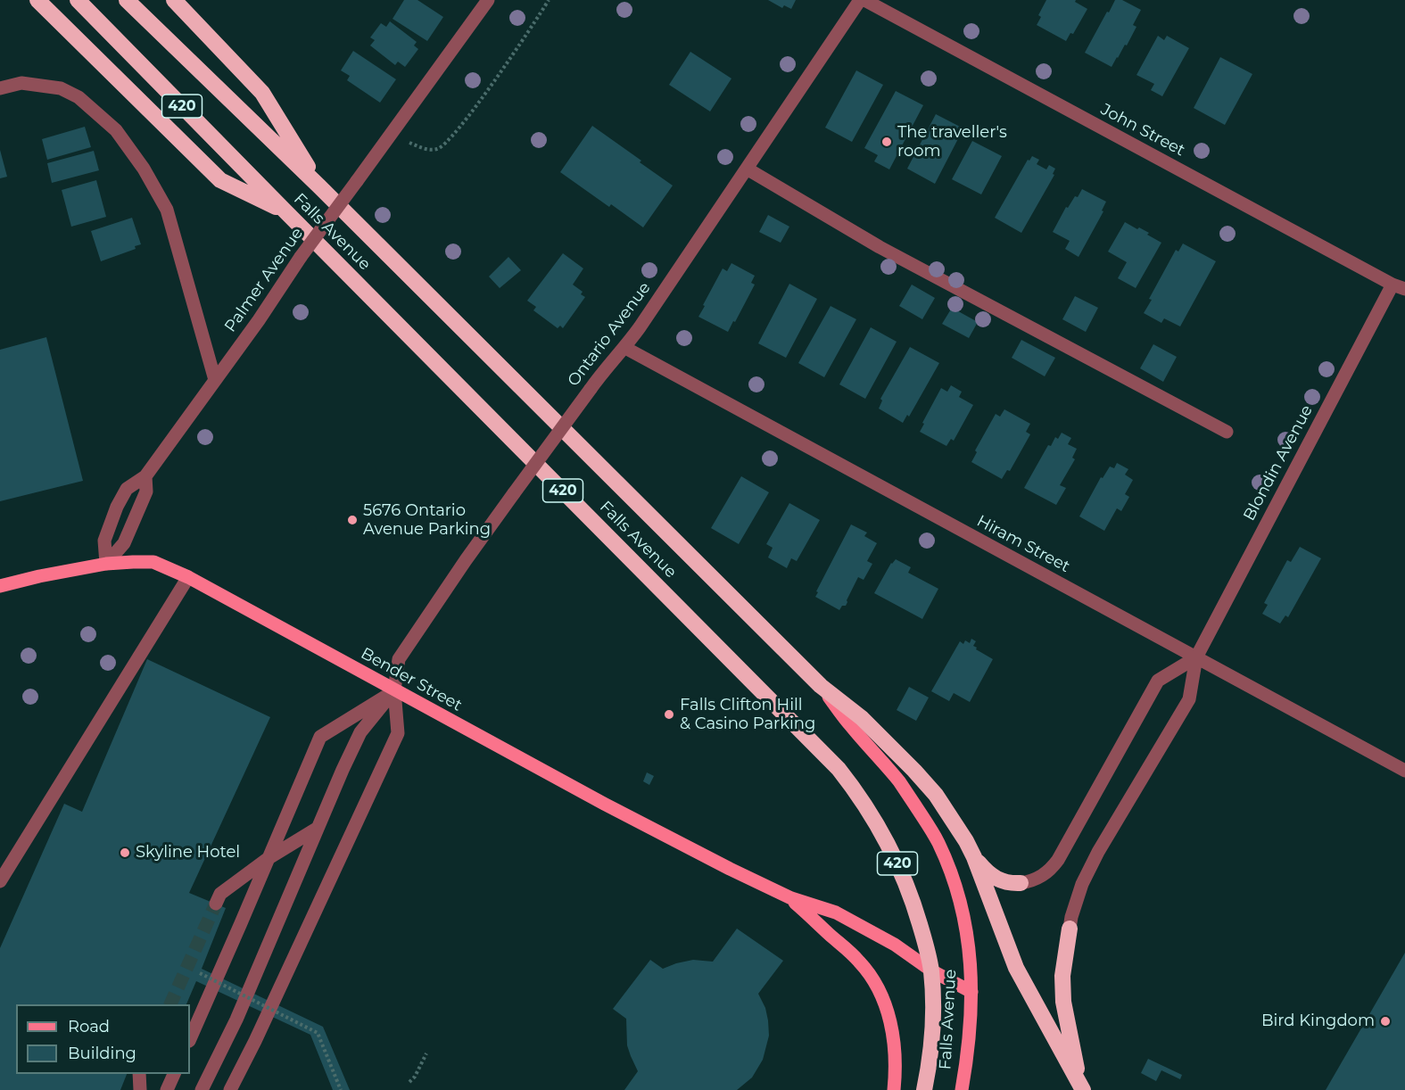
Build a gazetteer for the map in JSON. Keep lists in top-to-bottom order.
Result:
{
  "streets": {
    "highway": ["420", "Falls Avenue"],
    "main road": ["Bender Street"],
    "street": [
      "John Street",
      "Palmer Avenue",
      "Ontario Avenue",
      "Blondin Avenue",
      "Hiram Street"
    ]
  },
  "crossings": [
    ["John Street", "Blondin Avenue"],
    ["Falls Avenue", "Bender Street"],
    ["Palmer Avenue", "Bender Street"],
    ["Ontario Avenue", "Hiram Street"],
    ["Ontario Avenue", "Bender Street"],
    ["Blondin Avenue", "Hiram Street"]
  ],
  "places": [
    "The traveller's room",
    "5676 Ontario Avenue Parking",
    "Falls Clifton Hill & Casino Parking",
    "Skyline Hotel",
    "Bird Kingdom"
  ],
  "legend": ["Road", "Building"]
}
